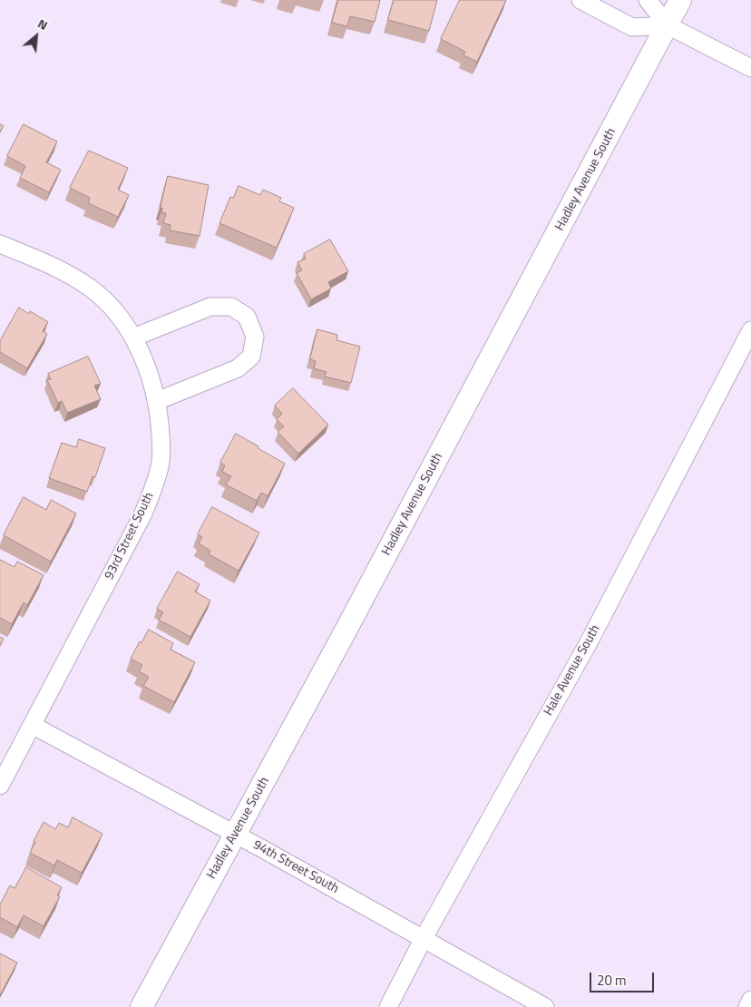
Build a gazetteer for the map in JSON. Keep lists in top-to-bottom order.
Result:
{
  "streets": {
    "street": [
      "Hadley Avenue South",
      "93rd Street South",
      "Hale Avenue South",
      "94th Street South"
    ]
  },
  "crossings": [
    ["Hadley Avenue South", "94th Street South"],
    ["93rd Street South", "94th Street South"],
    ["Hale Avenue South", "94th Street South"]
  ],
  "scale_bar": "20 m",
  "north": "top right"
}
